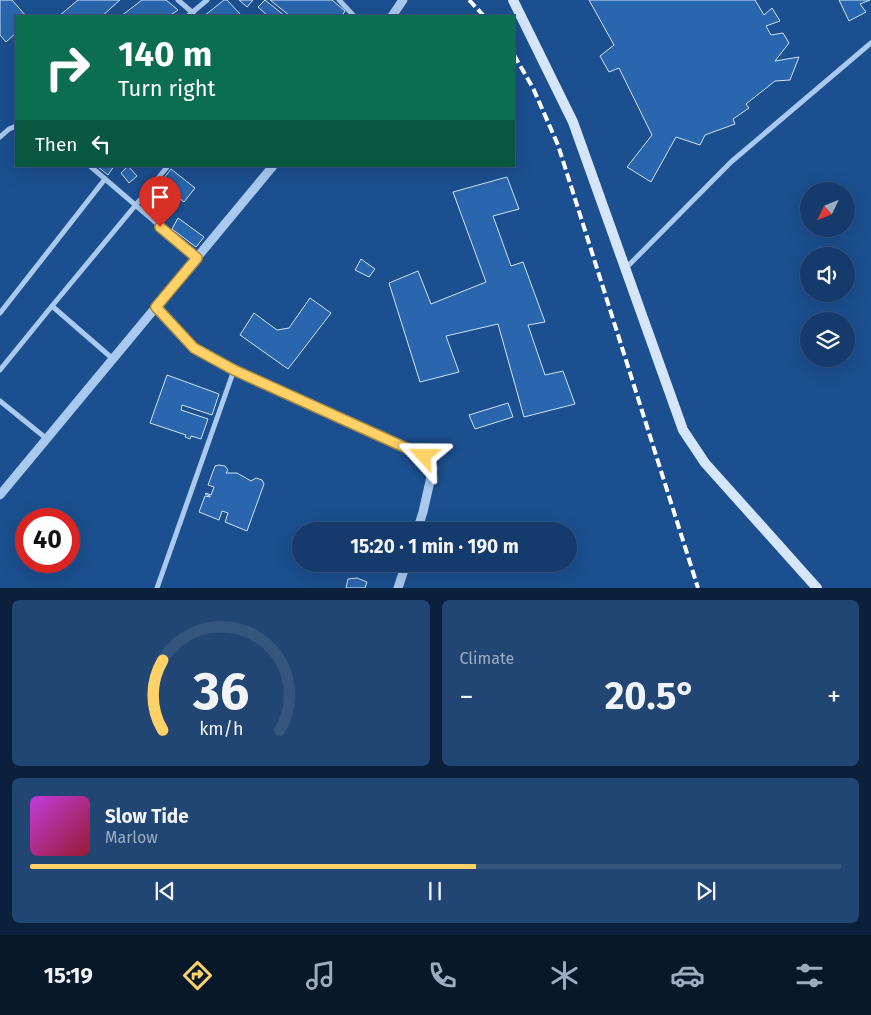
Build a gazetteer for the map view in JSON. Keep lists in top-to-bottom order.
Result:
{
  "north": "bottom left",
  "page": {
    "turn": ["140 m", "Turn right"],
    "then": "Then",
    "limit": "40",
    "trip": "15:20 · 1 min · 190 m",
    "tile": "Climate",
    "heat": ["−", "20.5°", "+"],
    "song": ["Slow Tide", "Marlow"],
    "tabs": "15:19",
    "gauge": ["36", "km/h"]
  }
}
